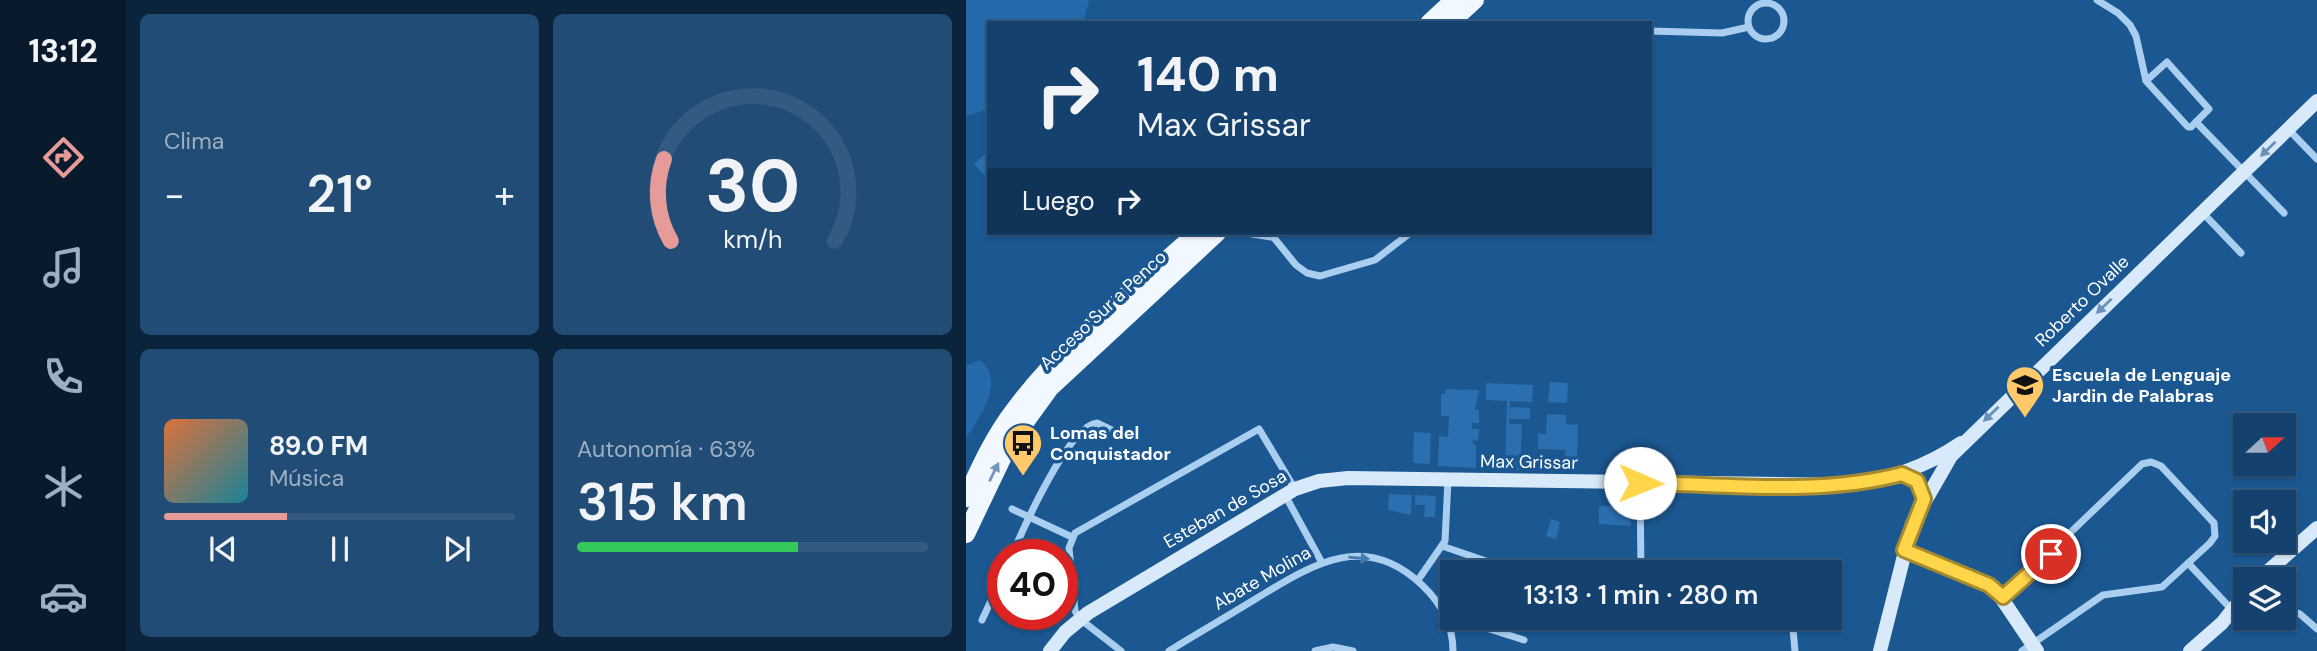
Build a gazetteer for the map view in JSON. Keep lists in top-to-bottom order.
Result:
{
  "streets": {
    "main road": ["Acceso Sur a Penco"],
    "street": [
      "Roberto Ovalle",
      "Max Grissar",
      "Esteban de Sosa",
      "Abate Molina"
    ]
  },
  "crossings": [
    ["Roberto Ovalle", "Max Grissar"],
    ["Max Grissar", "Esteban de Sosa"]
  ],
  "one_way": ["Roberto Ovalle"],
  "places": {
    "school or university": ["Escuela de Lenguaje Jardin de Palabras"],
    "bus stop": ["Lomas del Conquistador"]
  },
  "north": "right",
  "page": {
    "tabs": "13:12",
    "tile": [
      "Clima",
      ["Autonomía · 63%", "315 km"]
    ],
    "turn": ["140 m", "Max Grissar"],
    "heat": ["−", "21°", "+"],
    "then": "Luego",
    "song": ["89.0 FM", "Música"],
    "limit": "40",
    "trip": "13:13 · 1 min · 280 m",
    "gauge": ["30", "km/h"]
  }
}
